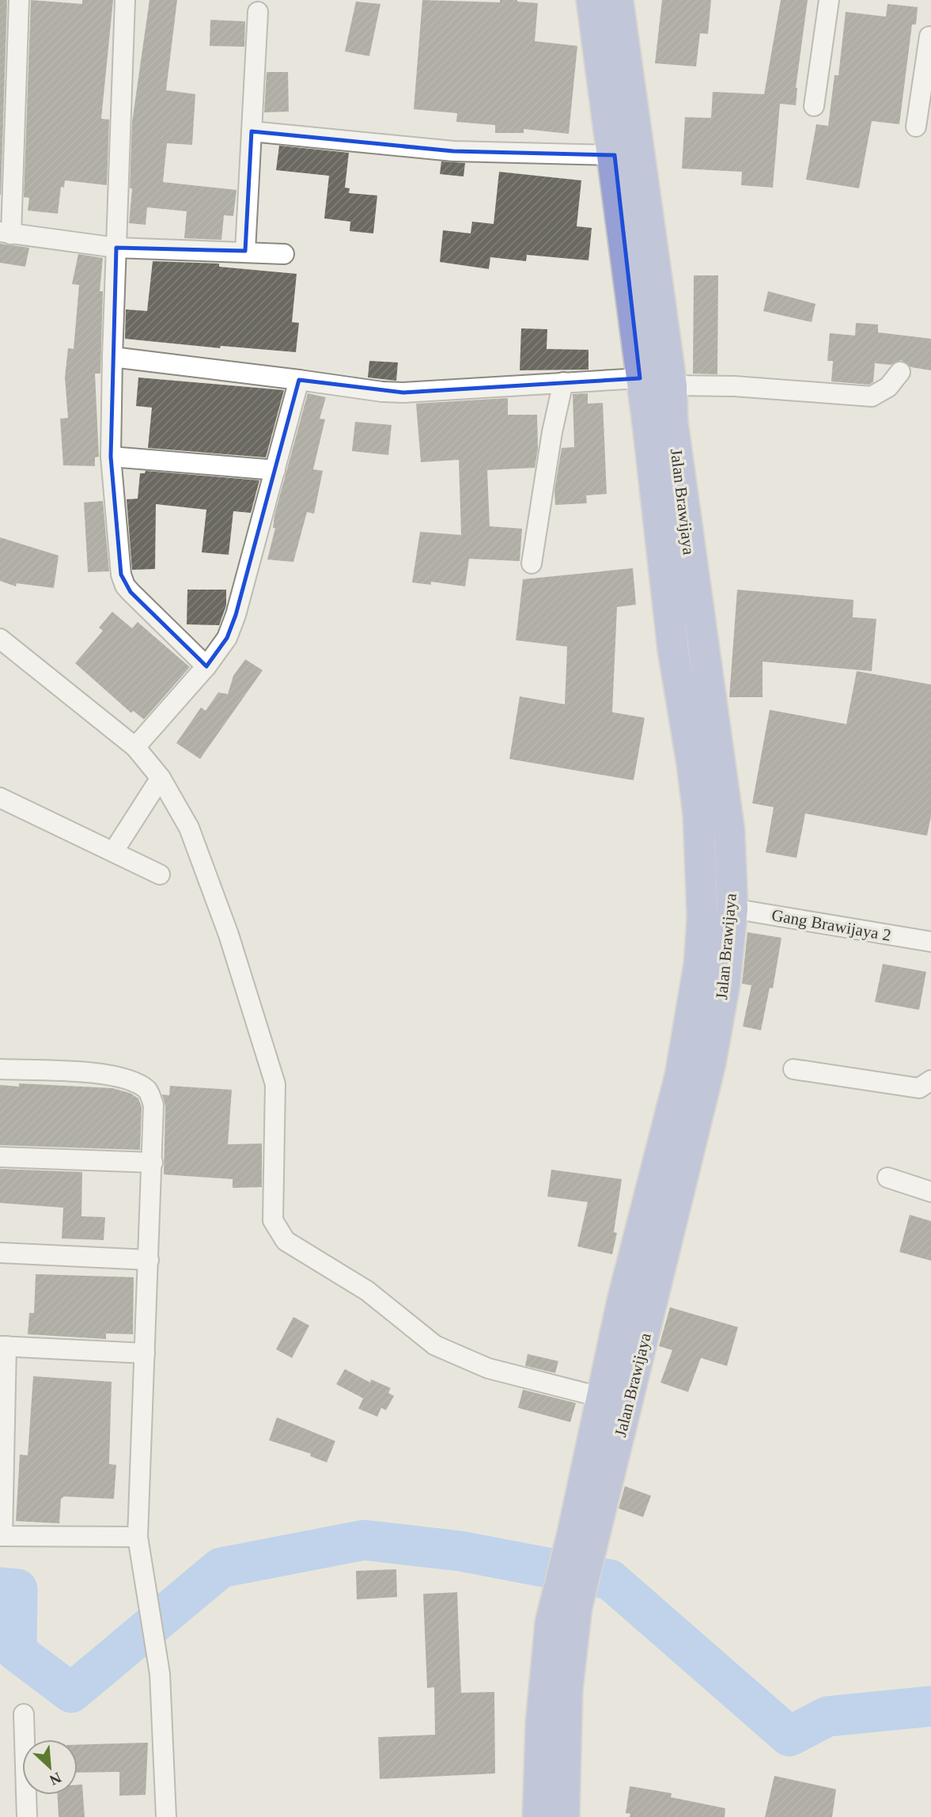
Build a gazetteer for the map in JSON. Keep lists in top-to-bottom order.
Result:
{
  "streets": {
    "highway": ["Jalan Brawijaya"],
    "street": ["Gang Brawijaya 2"]
  },
  "crossings": [
    ["Jalan Brawijaya", "Gang Brawijaya 2"]
  ],
  "north": "bottom right"
}
